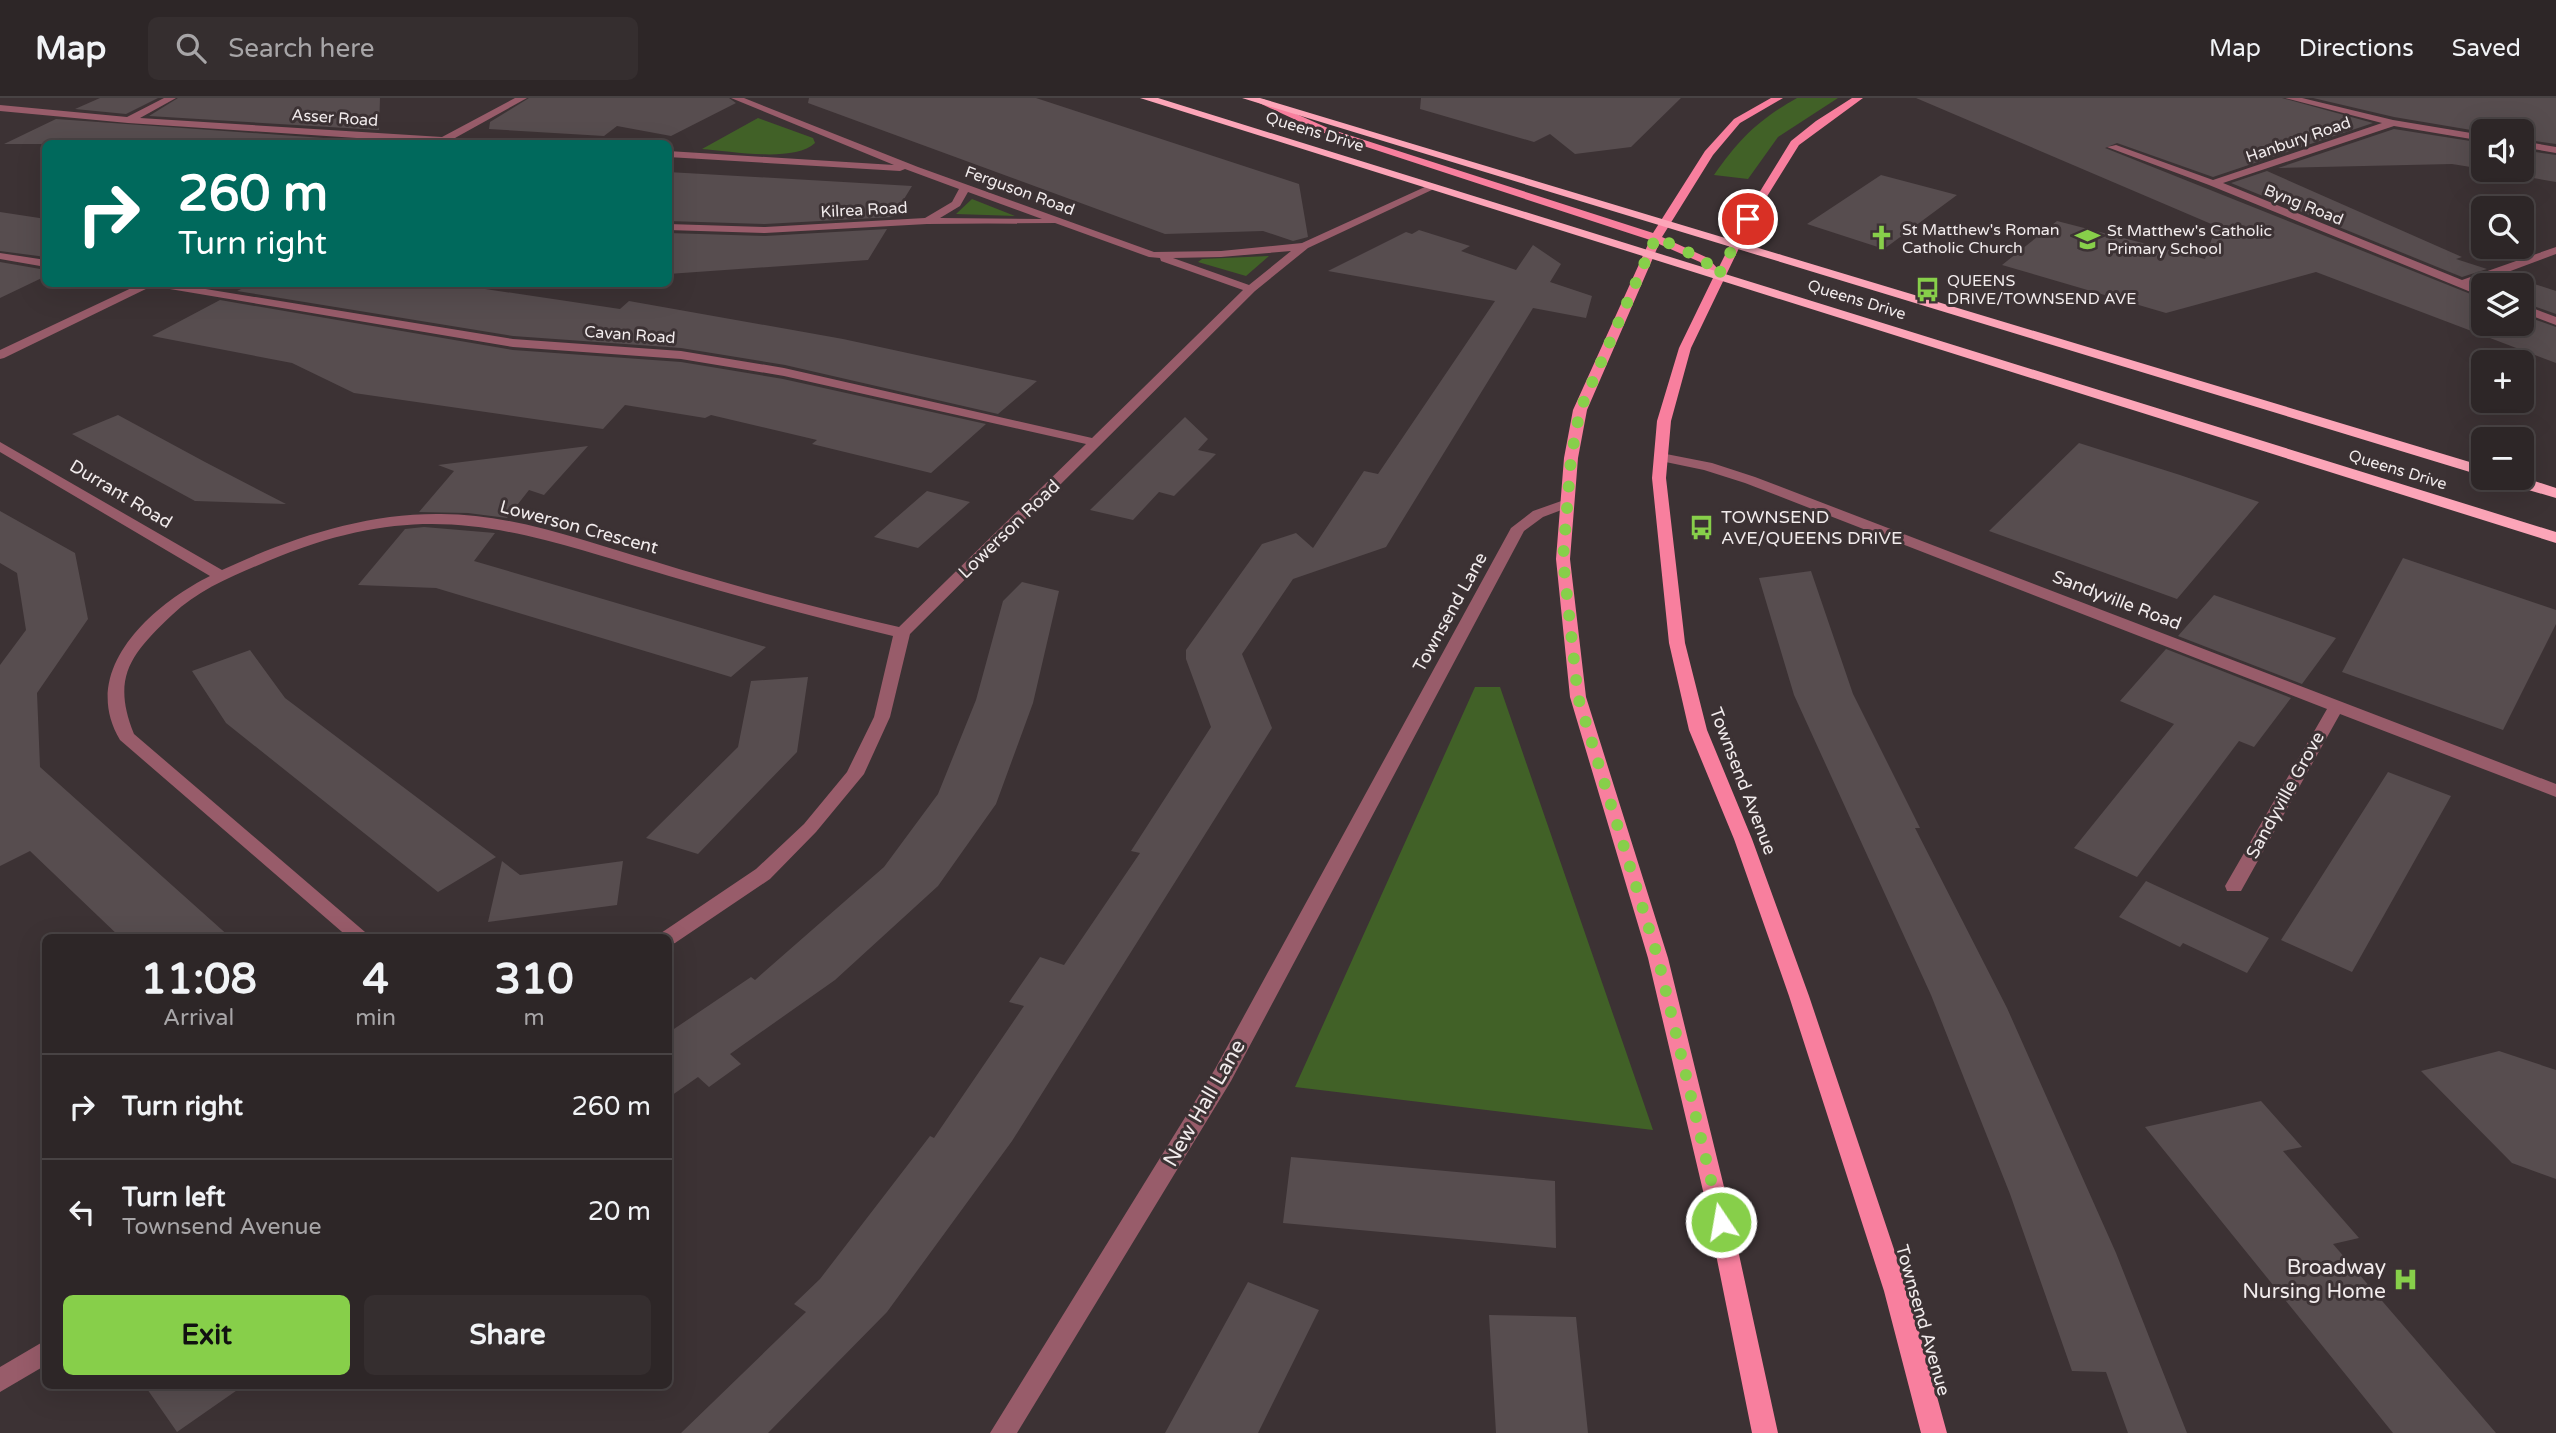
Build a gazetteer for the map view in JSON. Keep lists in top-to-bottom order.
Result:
{
  "streets": {
    "highway": ["Queens Drive"],
    "main road": ["Townsend Avenue"],
    "street": [
      "Asser Road",
      "Hanbury Road",
      "Ferguson Road",
      "Byng Road",
      "Kilrea Road",
      "Cavan Road",
      "Durrant Road",
      "Lowerson Crescent",
      "Lowerson Road",
      "Sandyville Road",
      "Townsend Lane",
      "Sandyville Grove",
      "New Hall Lane"
    ]
  },
  "crossings": [
    ["Queens Drive", "Lowerson Road"],
    ["Queens Drive", "Townsend Avenue"],
    ["Hanbury Road", "Byng Road"],
    ["Ferguson Road", "Kilrea Road"],
    ["Ferguson Road", "Lowerson Road"],
    ["Cavan Road", "Lowerson Road"],
    ["Durrant Road", "Lowerson Crescent"],
    ["Lowerson Crescent", "Lowerson Road"],
    ["Sandyville Road", "Townsend Avenue"],
    ["Sandyville Road", "Sandyville Grove"],
    ["Townsend Lane", "New Hall Lane"]
  ],
  "places": {
    "church": ["St Matthew's Roman Catholic Church"],
    "school or university": ["St Matthew's Catholic Primary School"],
    "bus stop": ["QUEENS DRIVE/TOWNSEND AVE", "TOWNSEND AVE/QUEENS DRIVE"],
    "hospital": ["Broadway Nursing Home"]
  },
  "page": {
    "header": "Map",
    "search": "Search here",
    "nav": ["Map", "Directions", "Saved"],
    "map_buttons": ["+", "−"],
    "turn": ["260 m", "Turn right"],
    "eta": [
      "11:08",
      "Arrival",
      "4",
      "min",
      "310",
      "m"
    ],
    "list": [
      {
        "name": "Turn right",
        "value": "260 m"
      },
      {
        "name": "Turn left",
        "note": "Townsend Avenue",
        "value": "20 m"
      }
    ],
    "buttons": ["Exit", "Share"]
  }
}
